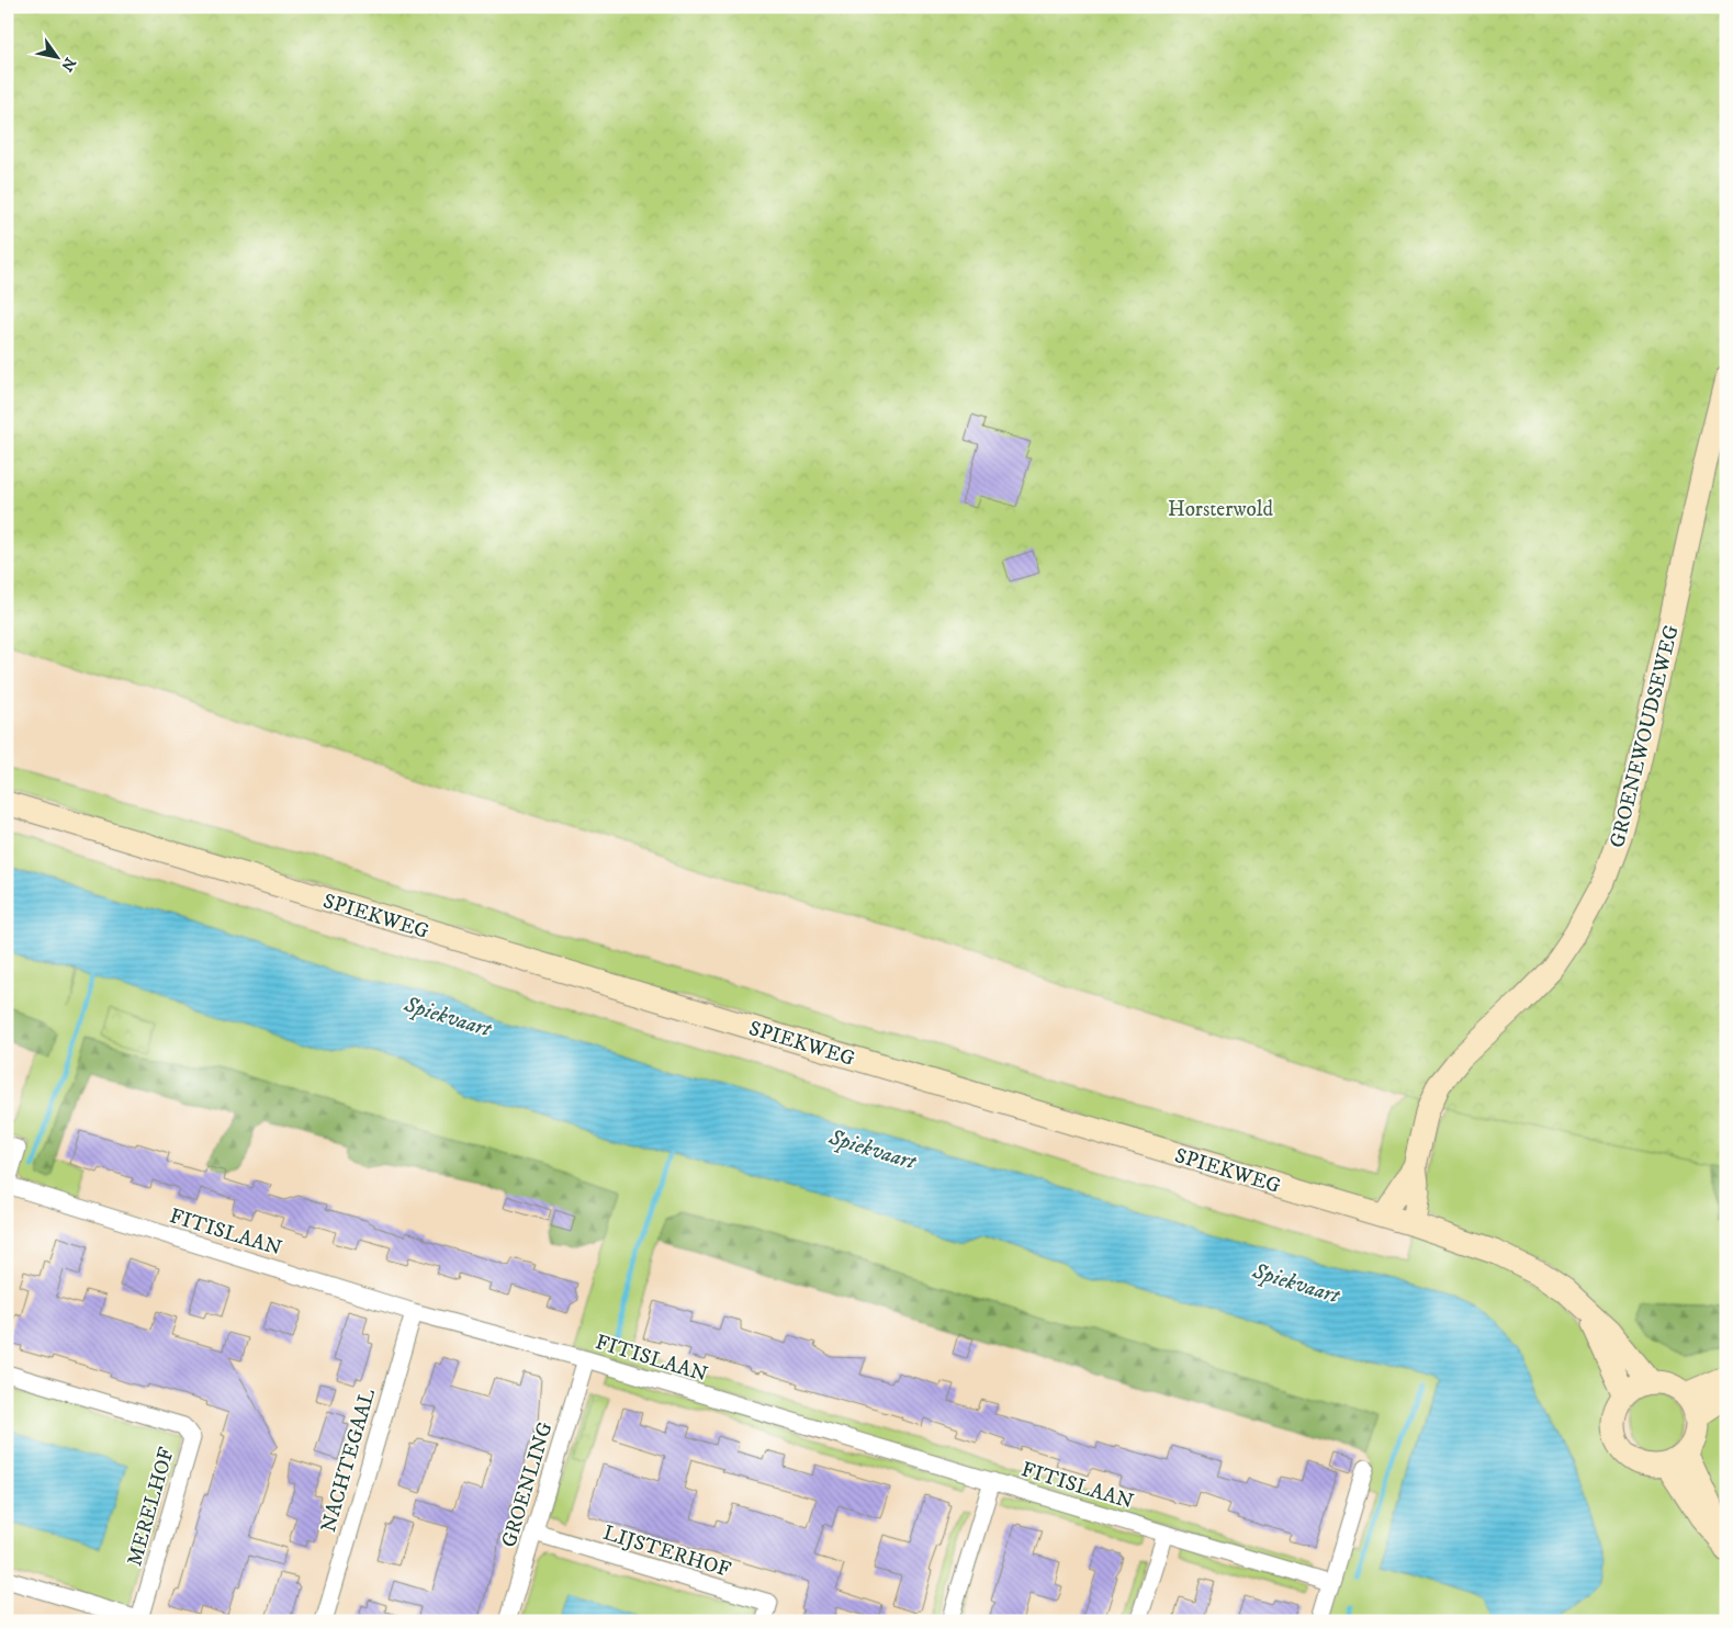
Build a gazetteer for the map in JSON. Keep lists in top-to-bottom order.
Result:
{
  "streets": {
    "main road": ["GROENEWOUDSEWEG", "SPIEKWEG"],
    "street": [
      "FITISLAAN",
      "NACHTEGAAL",
      "GROENLING",
      "MERELHOF",
      "LIJSTERHOF"
    ]
  },
  "crossings": [
    ["GROENEWOUDSEWEG", "SPIEKWEG"],
    ["FITISLAAN", "NACHTEGAAL"],
    ["FITISLAAN", "GROENLING"],
    ["GROENLING", "LIJSTERHOF"]
  ],
  "water": ["Spiekvaart"],
  "parks": ["Horsterwold"],
  "north": "bottom right"
}
